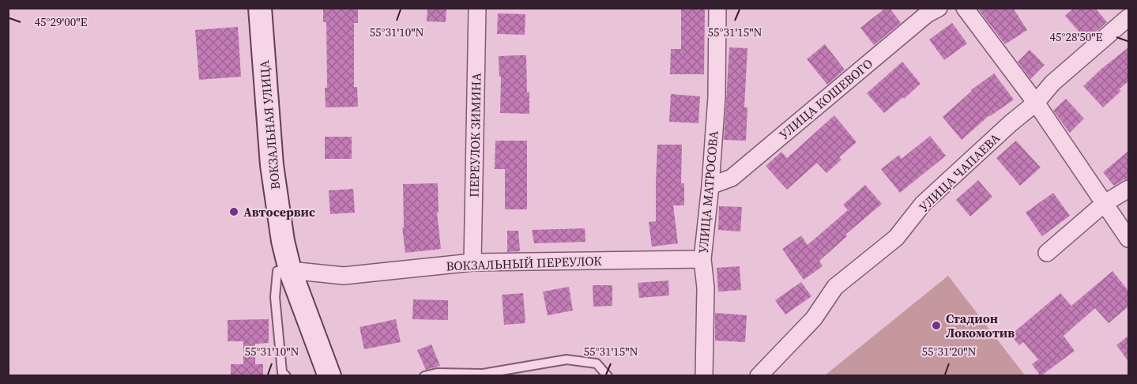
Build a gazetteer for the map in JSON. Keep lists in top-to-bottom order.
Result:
{
  "streets": {
    "street": [
      "УЛИЦА КОШЕВОГО",
      "ВОКЗАЛЬНАЯ УЛИЦА",
      "ПЕРЕУЛОК ЗИМИНА",
      "УЛИЦА ЧАПАЕВА",
      "УЛИЦА МАТРОСОВА",
      "ВОКЗАЛЬНЫЙ ПЕРЕУЛОК"
    ]
  },
  "crossings": [
    ["УЛИЦА КОШЕВОГО", "УЛИЦА МАТРОСОВА"],
    ["ВОКЗАЛЬНАЯ УЛИЦА", "ВОКЗАЛЬНЫЙ ПЕРЕУЛОК"],
    ["ПЕРЕУЛОК ЗИМИНА", "ВОКЗАЛЬНЫЙ ПЕРЕУЛОК"],
    ["УЛИЦА МАТРОСОВА", "ВОКЗАЛЬНЫЙ ПЕРЕУЛОК"]
  ],
  "places": ["Автосервис", "Стадион Локомотив"],
  "coordinates": [
    "45°29'00\"E",
    "55°31'10\"N",
    "55°31'15\"N",
    "45°28'50\"E",
    "55°31'20\"N"
  ]
}
